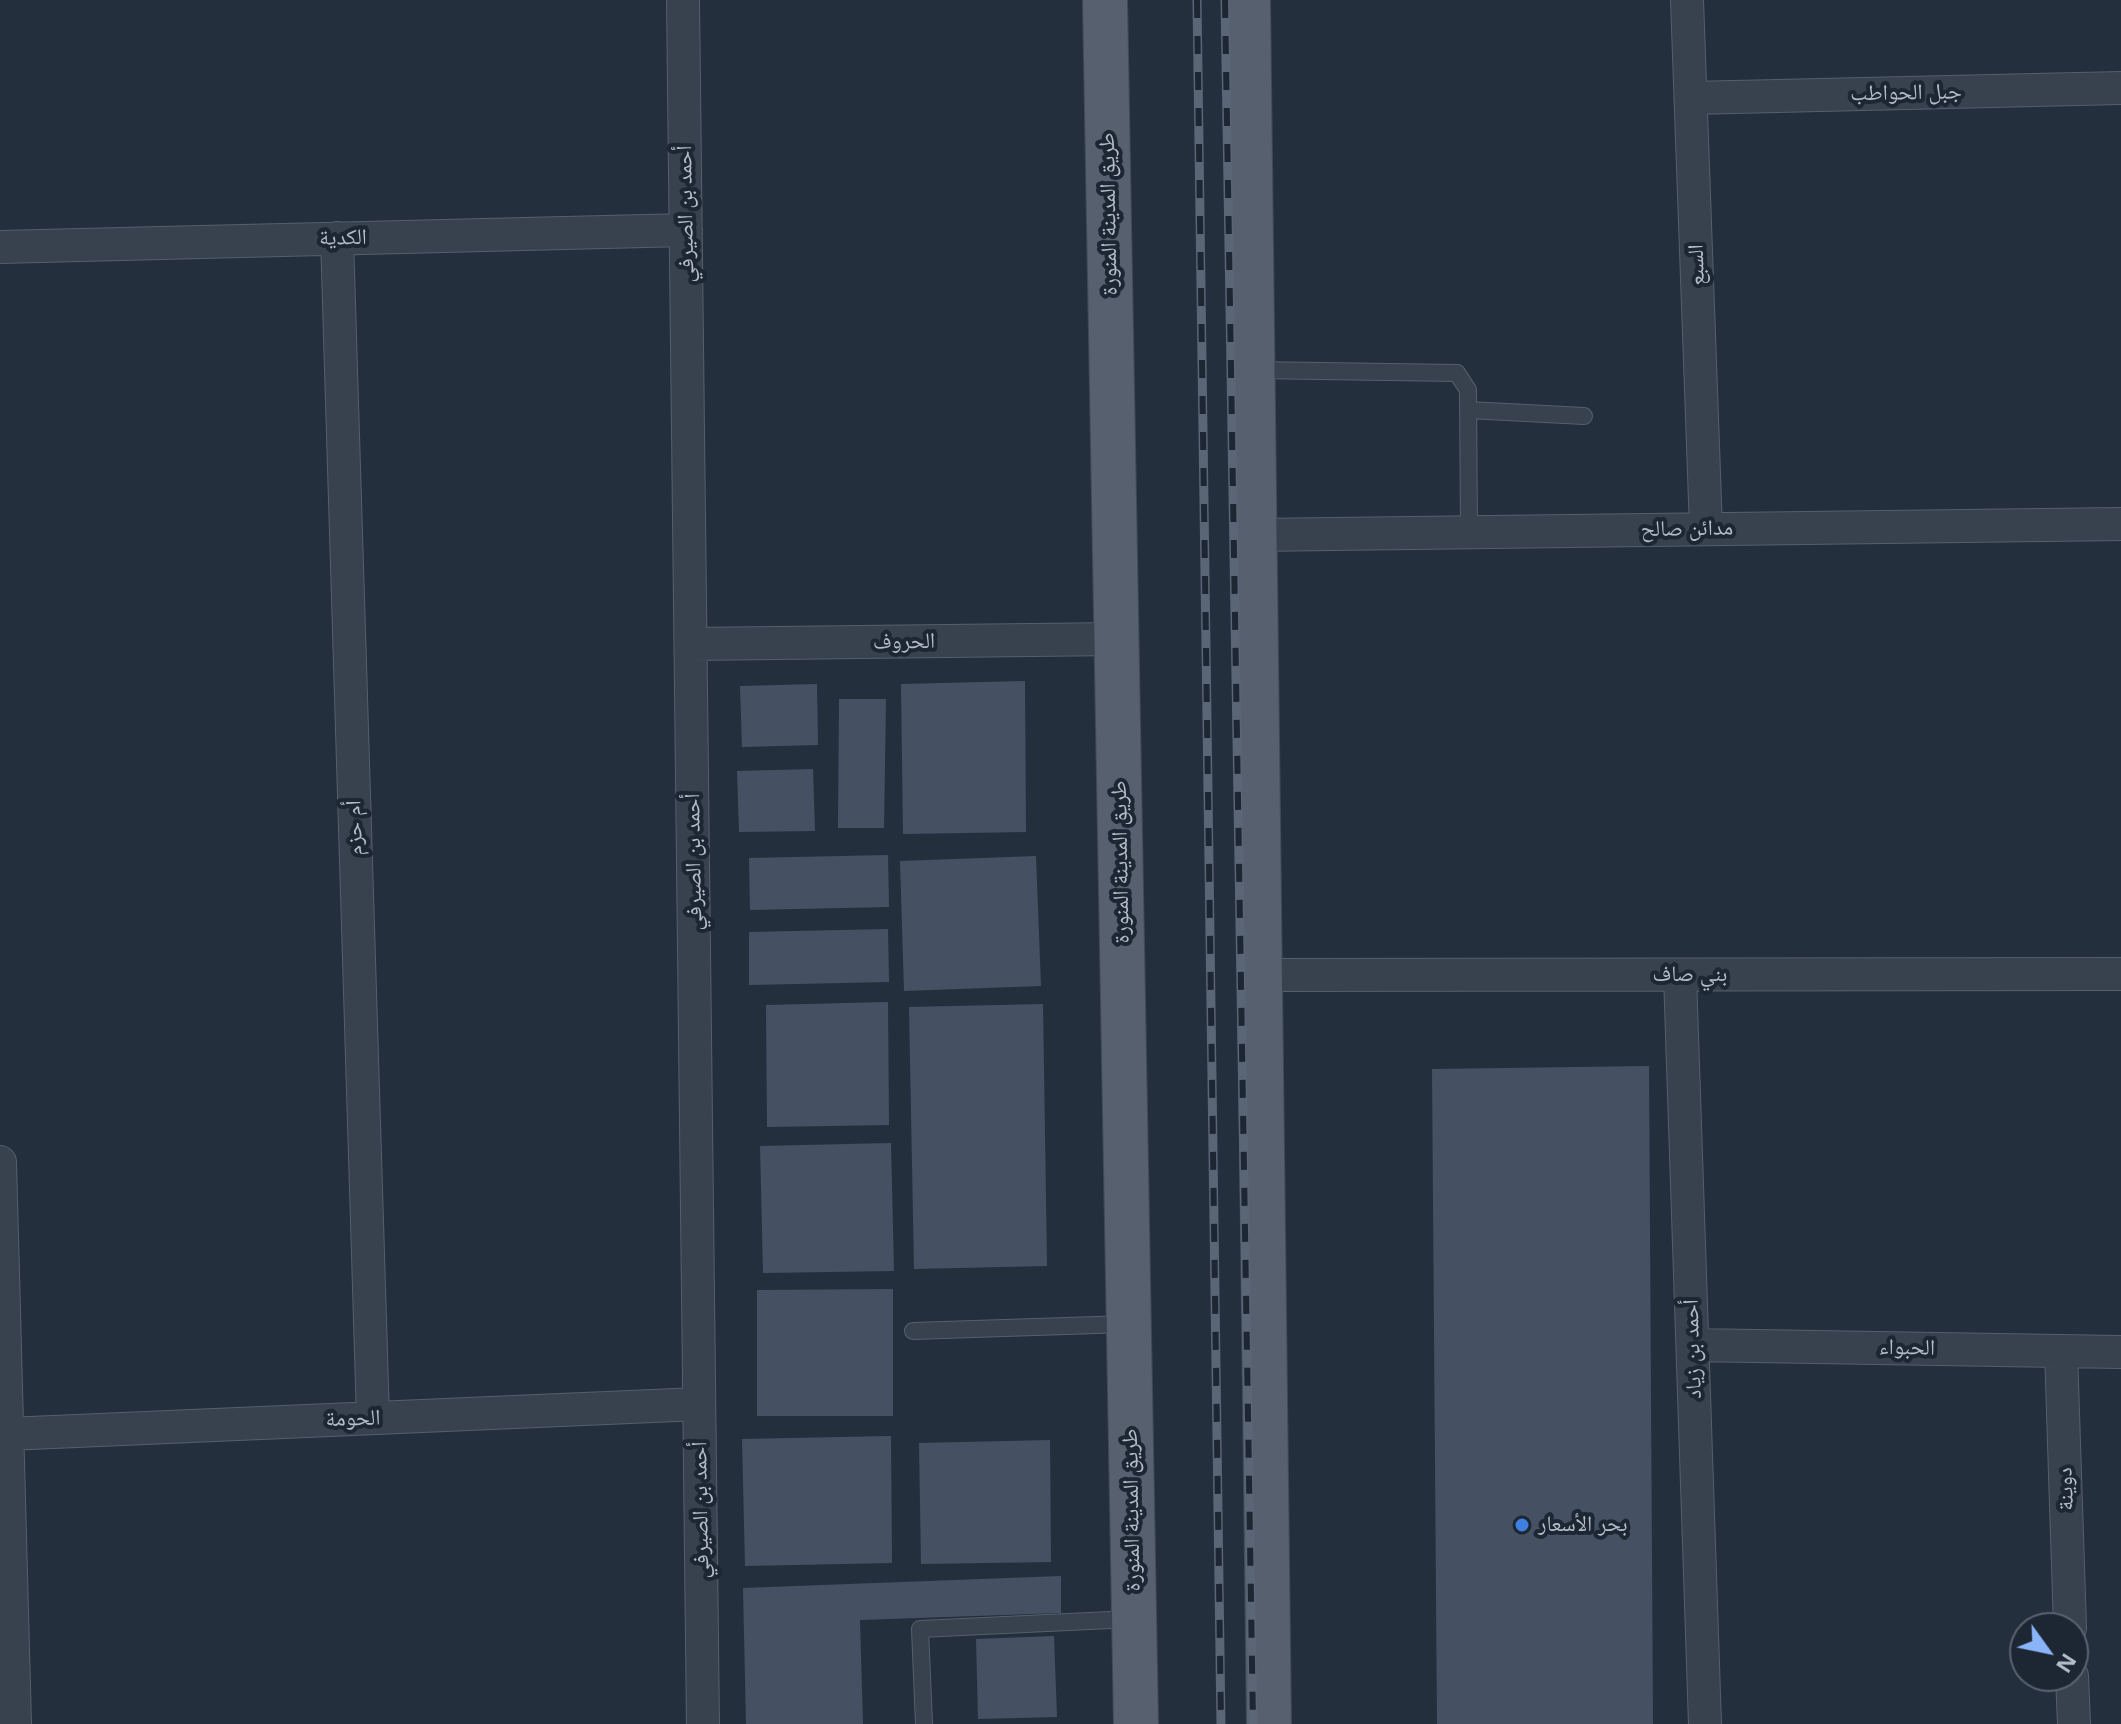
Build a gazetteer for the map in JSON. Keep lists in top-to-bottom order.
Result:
{
  "streets": {
    "main road": ["طريق المدينة المنورة"],
    "street": [
      "جبل الحواطب",
      "أحمد بن الصيرفي",
      "الكدية",
      "السبع",
      "مدائن صالح",
      "الحروف",
      "أم حزم",
      "بني صاف",
      "الحبواء",
      "أحمد بن زياد",
      "الحومة",
      "دوينة"
    ]
  },
  "crossings": [
    ["جبل الحواطب", "السبع"],
    ["أحمد بن الصيرفي", "الكدية"],
    ["أحمد بن الصيرفي", "الحروف"],
    ["أحمد بن الصيرفي", "الحومة"],
    ["طريق المدينة المنورة", "الحروف"],
    ["الكدية", "أم حزم"],
    ["السبع", "مدائن صالح"],
    ["أم حزم", "الحومة"],
    ["بني صاف", "أحمد بن زياد"],
    ["الحبواء", "أحمد بن زياد"],
    ["الحبواء", "دوينة"]
  ],
  "places": ["بحر الأسعار"],
  "north": "bottom right"
}
